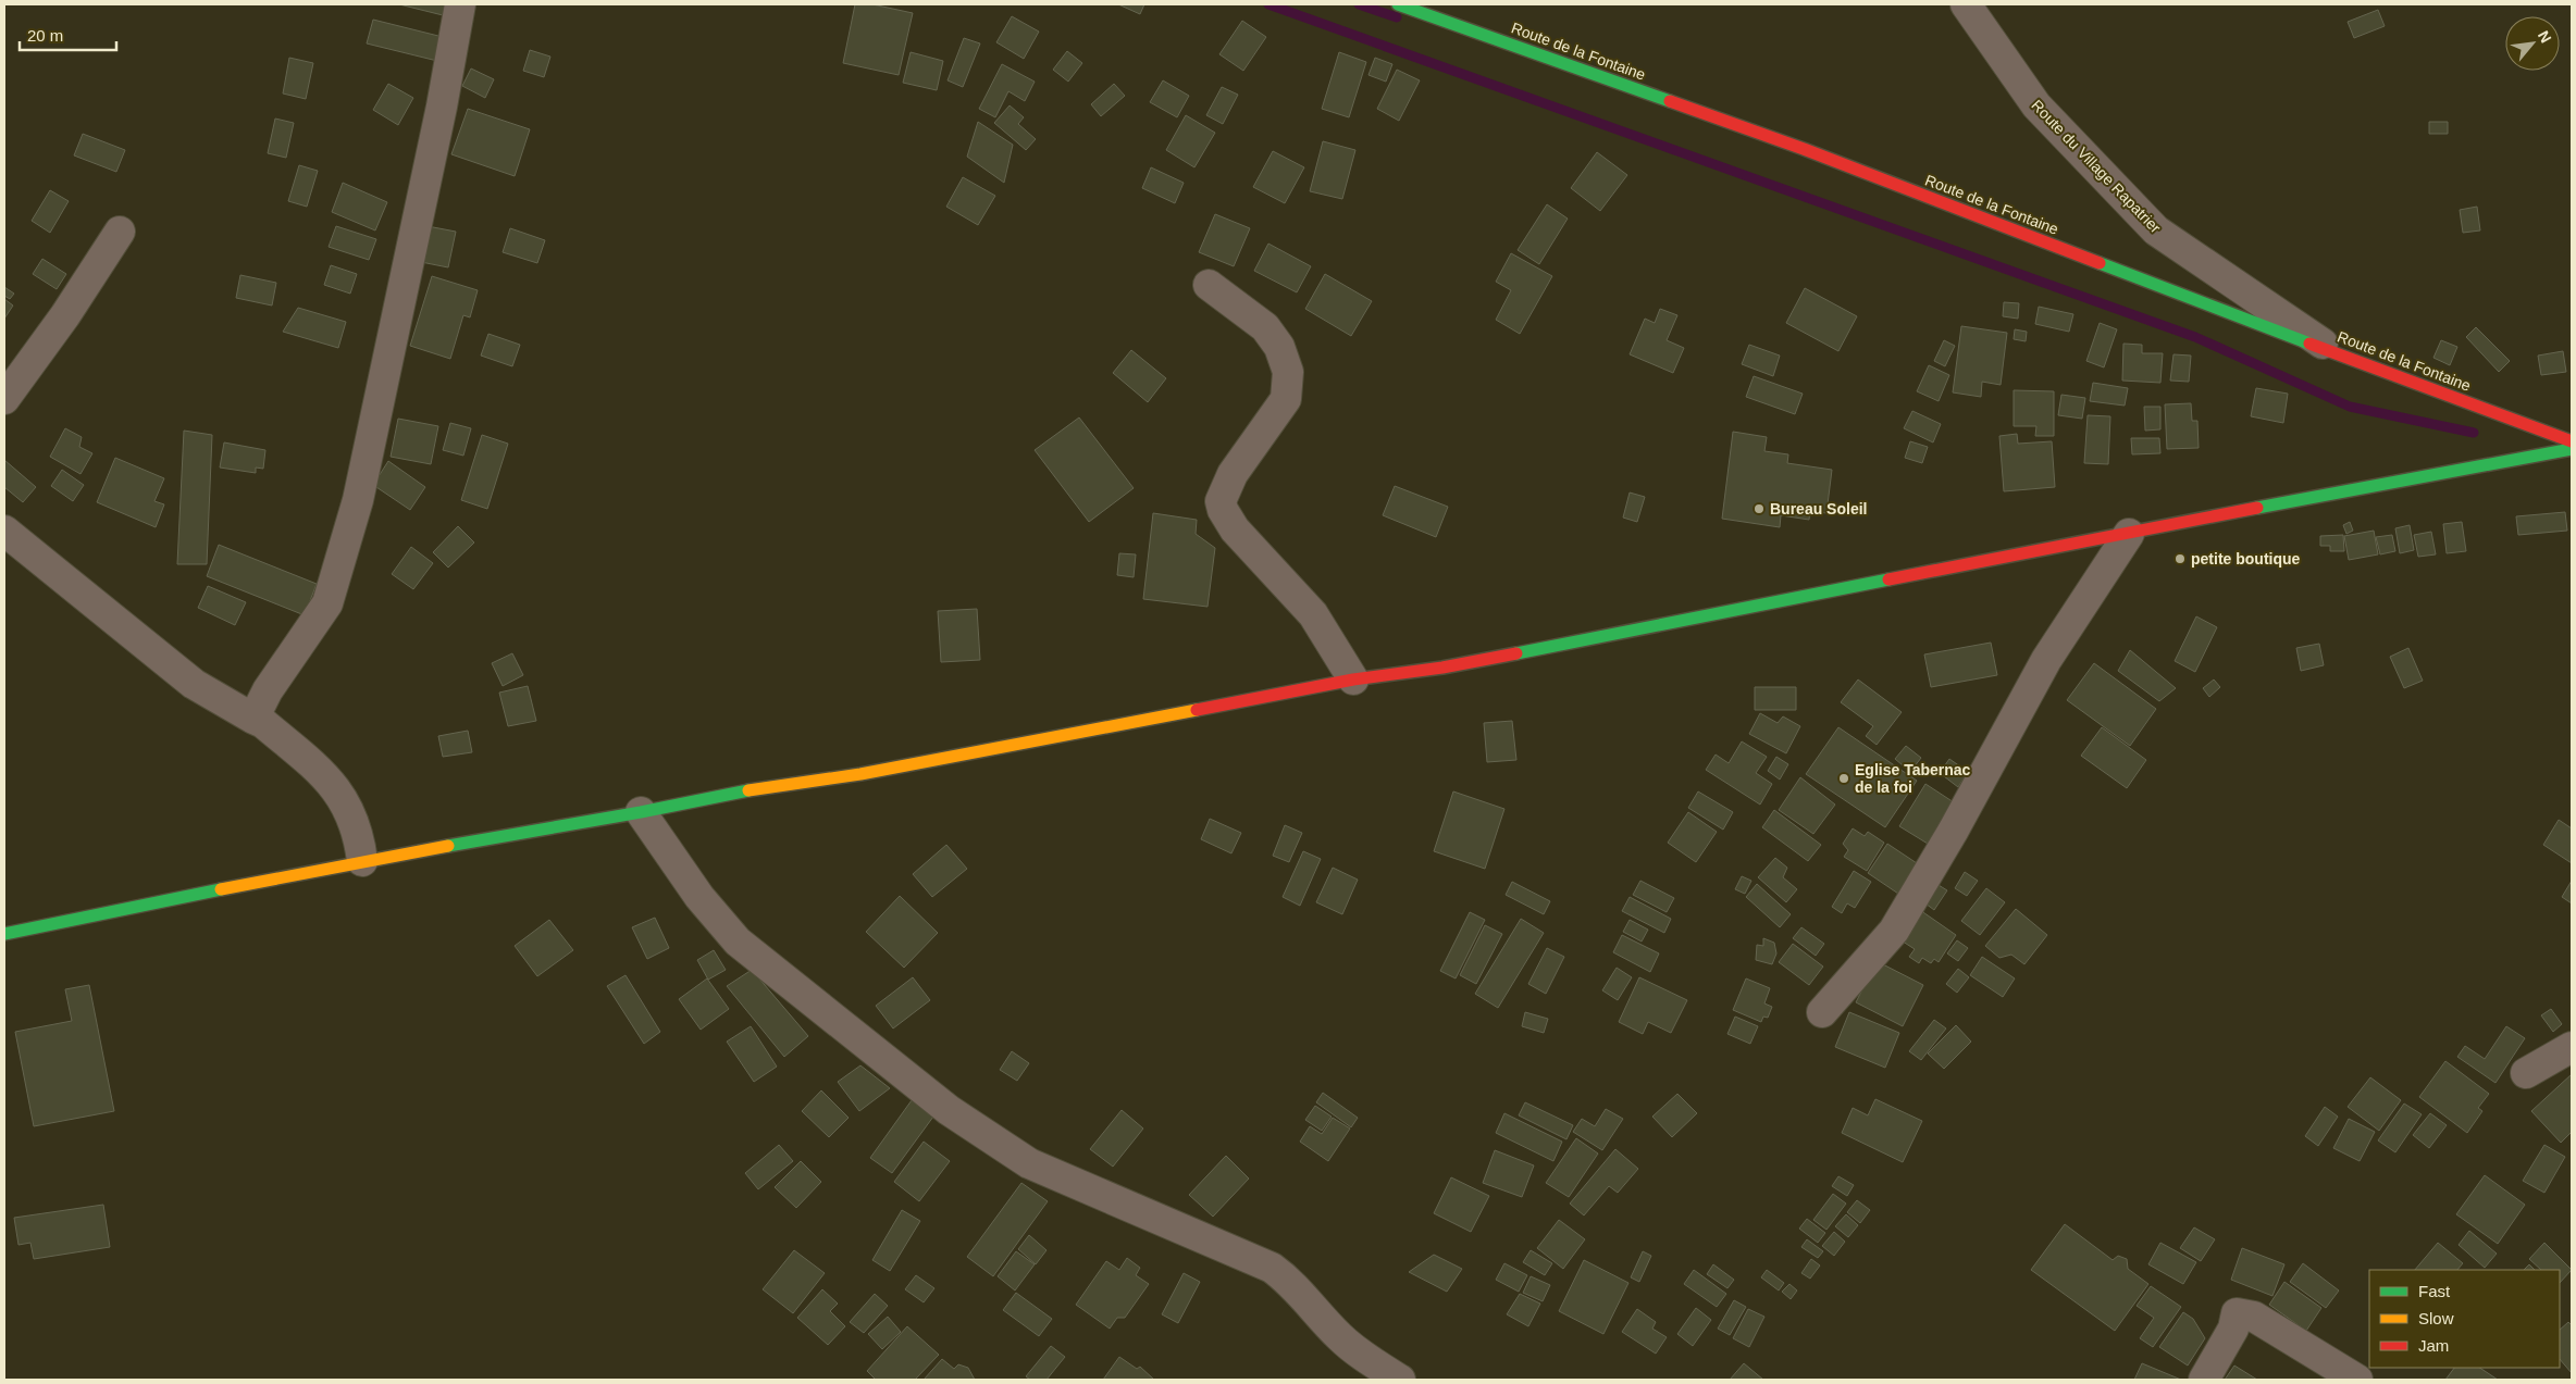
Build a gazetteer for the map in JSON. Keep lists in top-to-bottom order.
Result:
{
  "streets": {
    "main road": ["Route de la Fontaine"],
    "street": ["Route du Village Rapatrier"]
  },
  "crossings": [
    ["Route de la Fontaine", "Route du Village Rapatrier"]
  ],
  "places": ["Bureau Soleil", "petite boutique", "Eglise Tabernac de la foi"],
  "legend": ["Fast", "Slow", "Jam"],
  "scale_bar": "20 m",
  "north": "top right"
}
